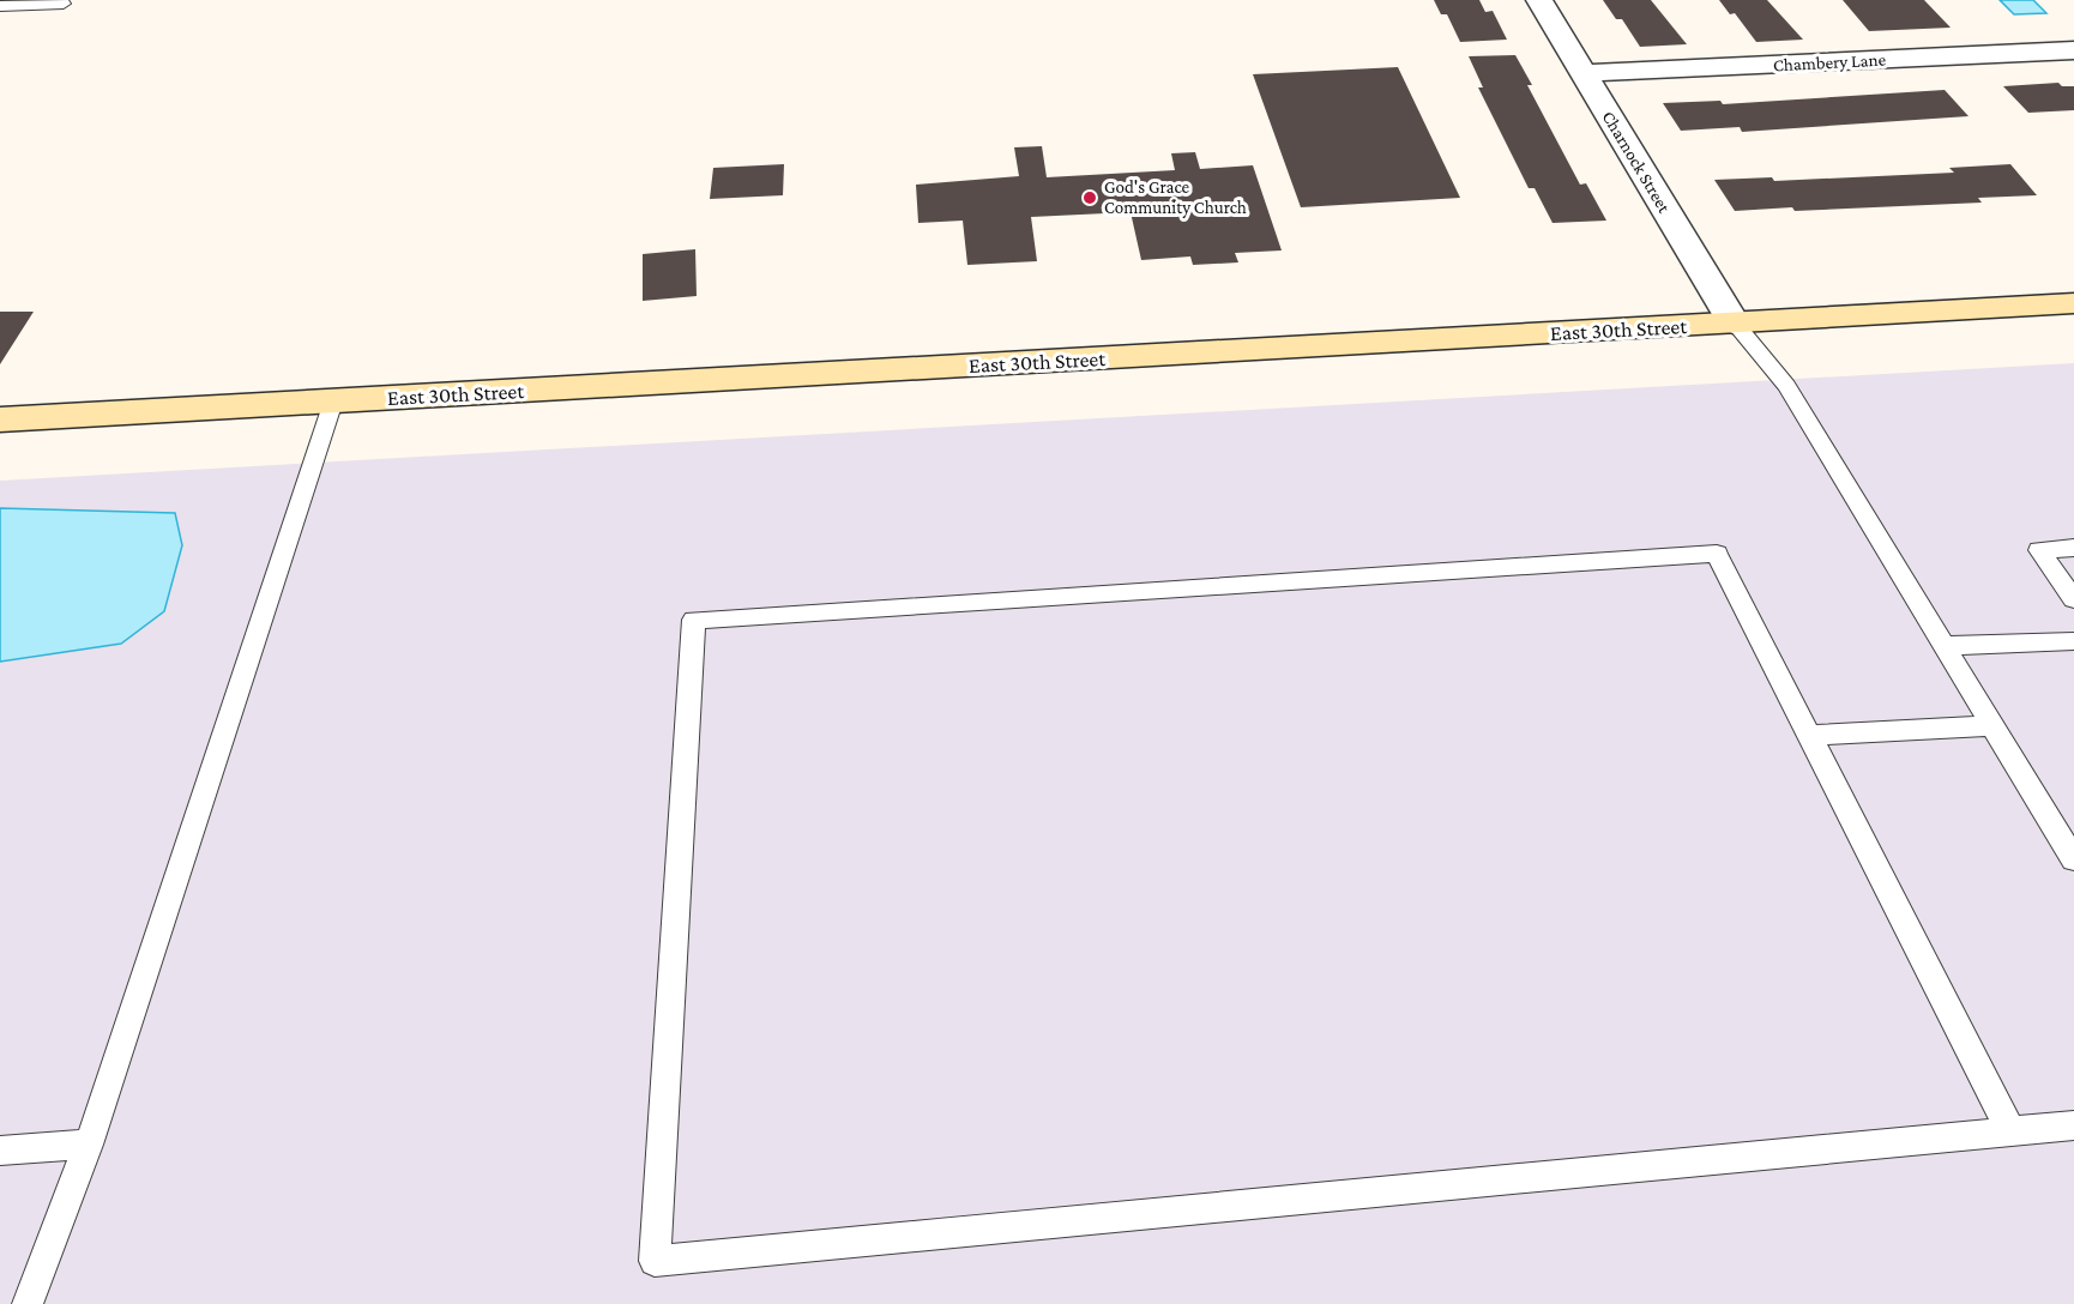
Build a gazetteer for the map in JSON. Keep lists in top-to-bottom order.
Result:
{
  "streets": {
    "main road": ["East 30th Street"],
    "street": ["Chambery Lane", "Charnock Street"]
  },
  "crossings": [
    ["Chambery Lane", "Charnock Street"],
    ["Charnock Street", "East 30th Street"]
  ],
  "places": ["God's Grace Community Church"]
}
